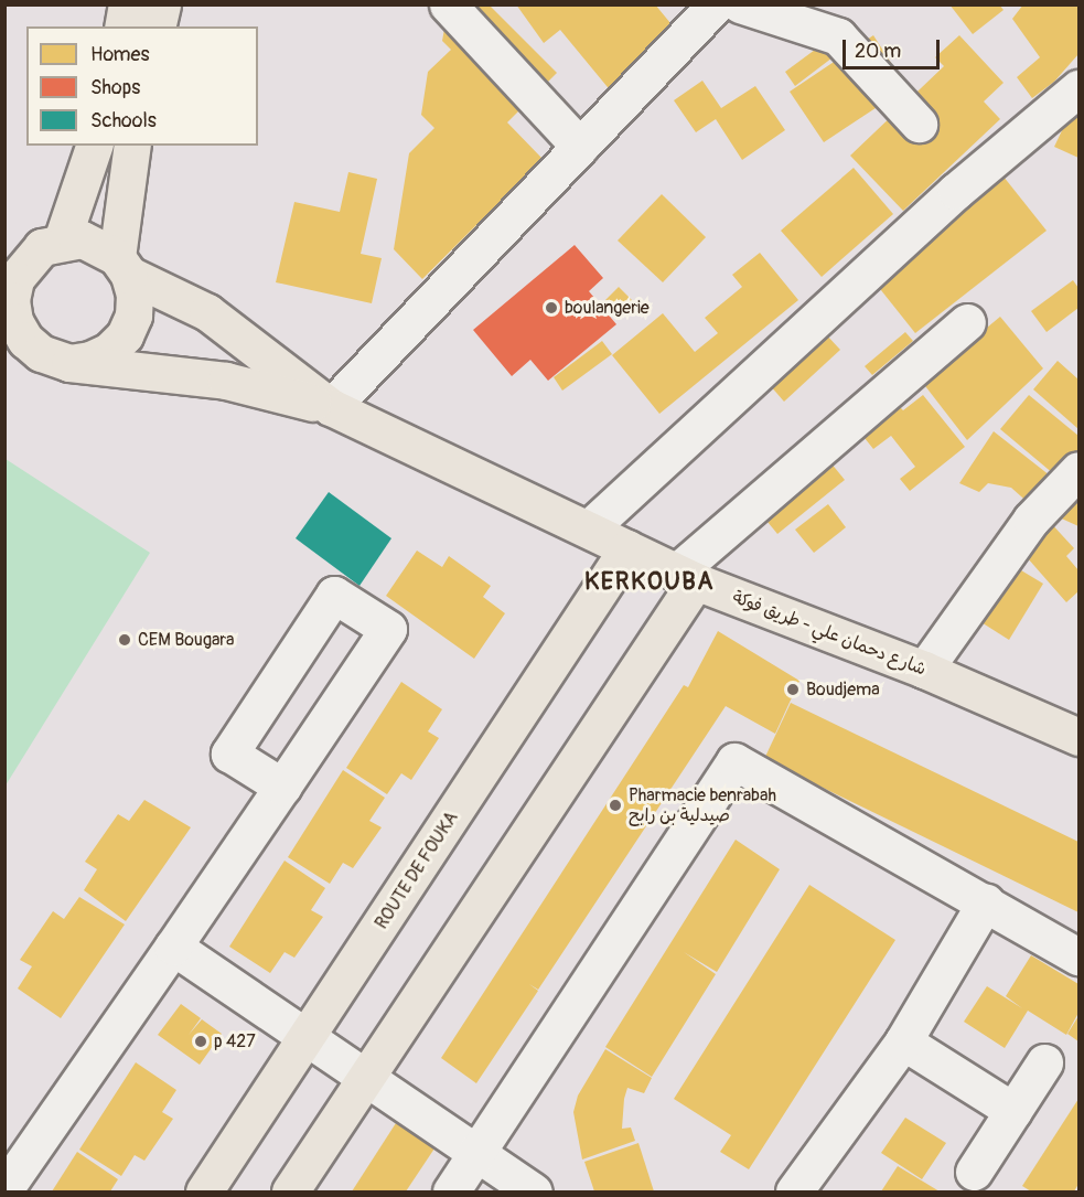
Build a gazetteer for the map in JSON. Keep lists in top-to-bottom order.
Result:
{
  "streets": {
    "main road": ["شارع دحمان علي - طريق فوكة", "ROUTE DE FOUKA"]
  },
  "crossings": [
    ["شارع دحمان علي - طريق فوكة", "ROUTE DE FOUKA"]
  ],
  "districts": ["KERKOUBA"],
  "places": [
    "boulangerie",
    "CEM Bougara",
    "Boudjema",
    "Pharmacie benrabah صيدلية بن رابح",
    "p 427"
  ],
  "legend": ["Homes", "Shops", "Schools"],
  "scale_bar": "20 m"
}
